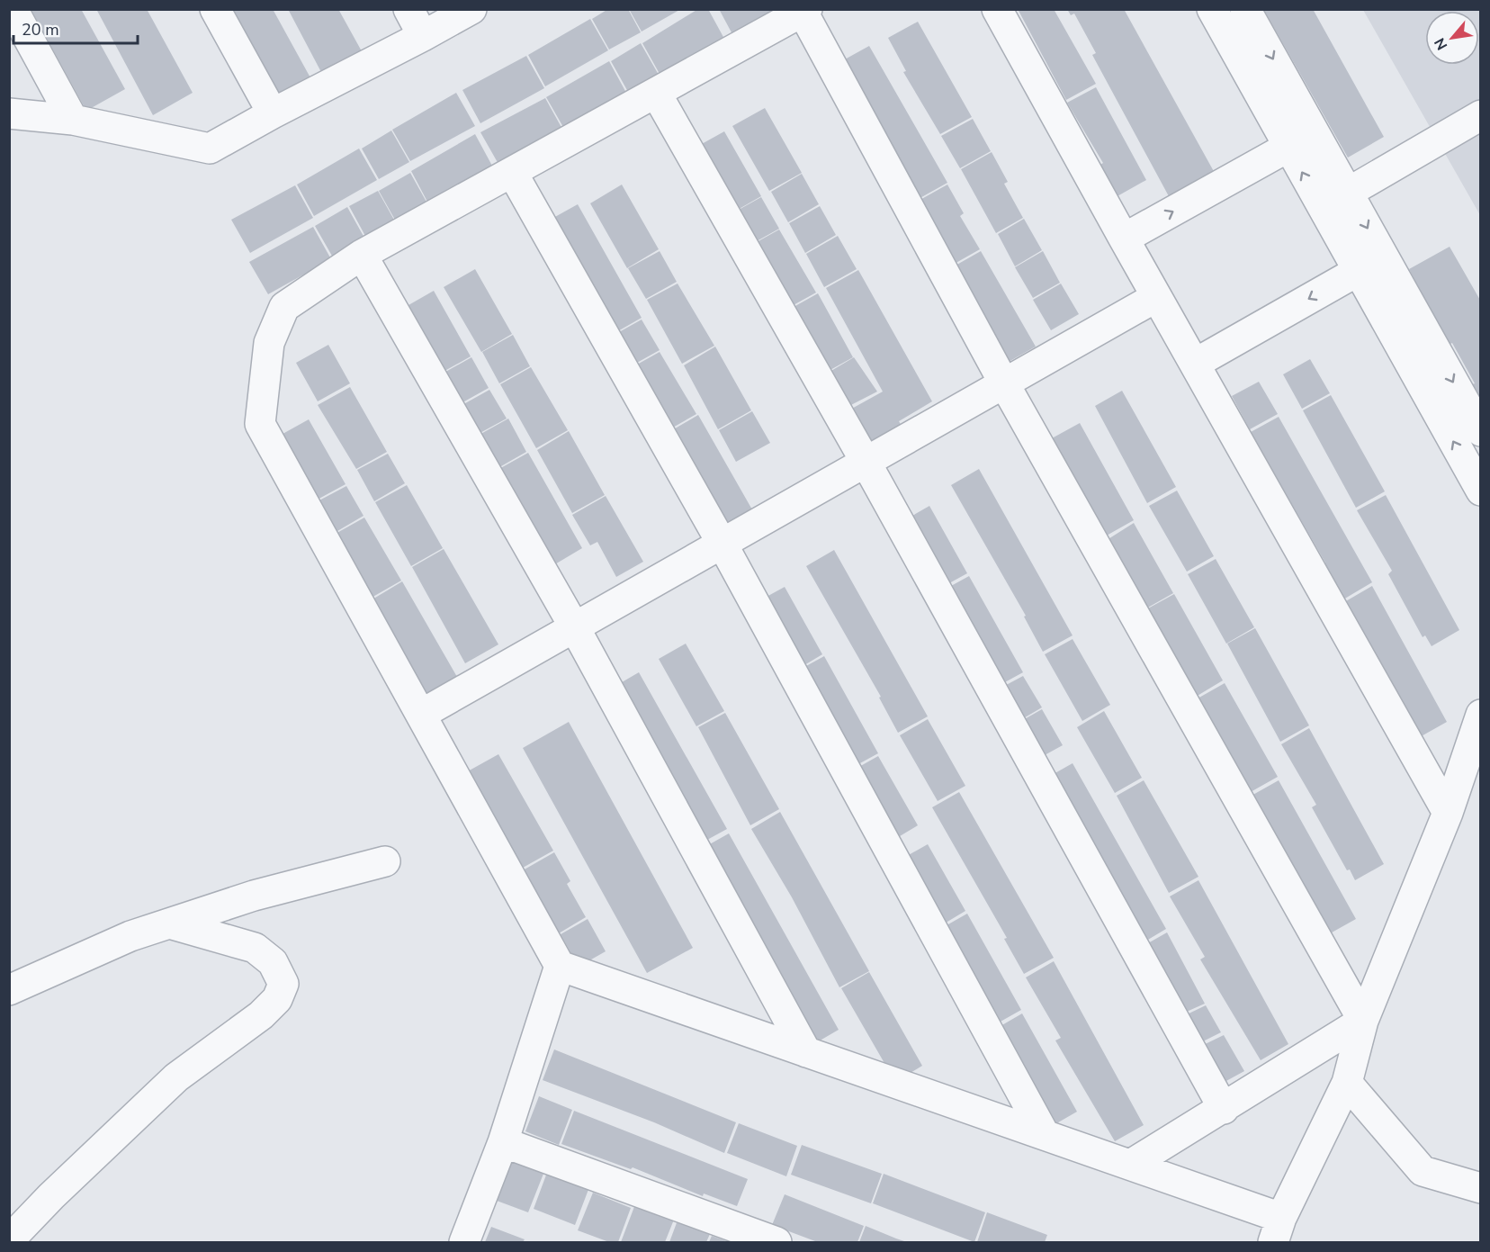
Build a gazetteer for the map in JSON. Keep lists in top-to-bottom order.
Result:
{
  "scale_bar": "20 m",
  "north": "bottom left"
}
